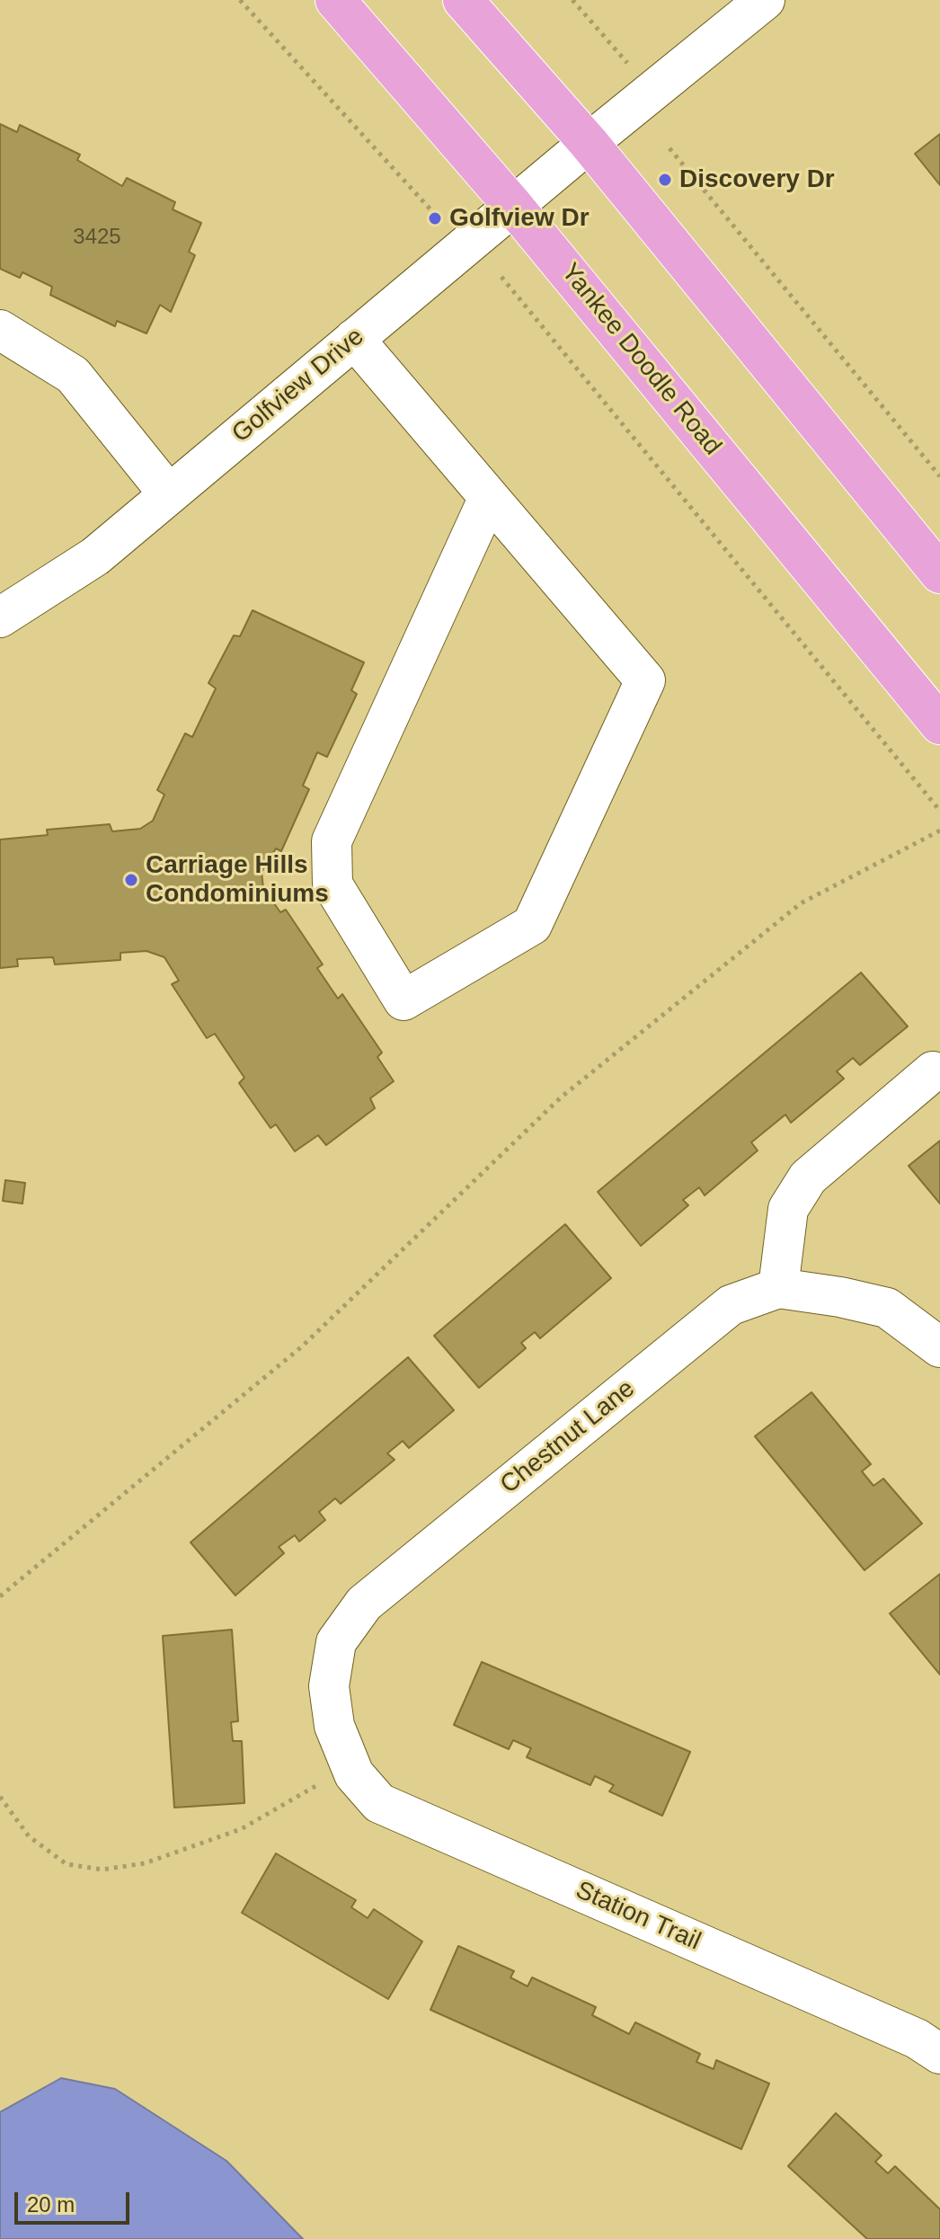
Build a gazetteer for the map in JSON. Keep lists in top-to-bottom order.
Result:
{
  "streets": {
    "main road": ["Yankee Doodle Road"],
    "street": ["Golfview Drive", "Chestnut Lane", "Station Trail"]
  },
  "crossings": [
    ["Yankee Doodle Road", "Golfview Drive"],
    ["Chestnut Lane", "Station Trail"]
  ],
  "places": ["Discovery Dr", "Golfview Dr", "Carriage Hills Condominiums"],
  "house_numbers": ["3425"],
  "scale_bar": "20 m"
}
